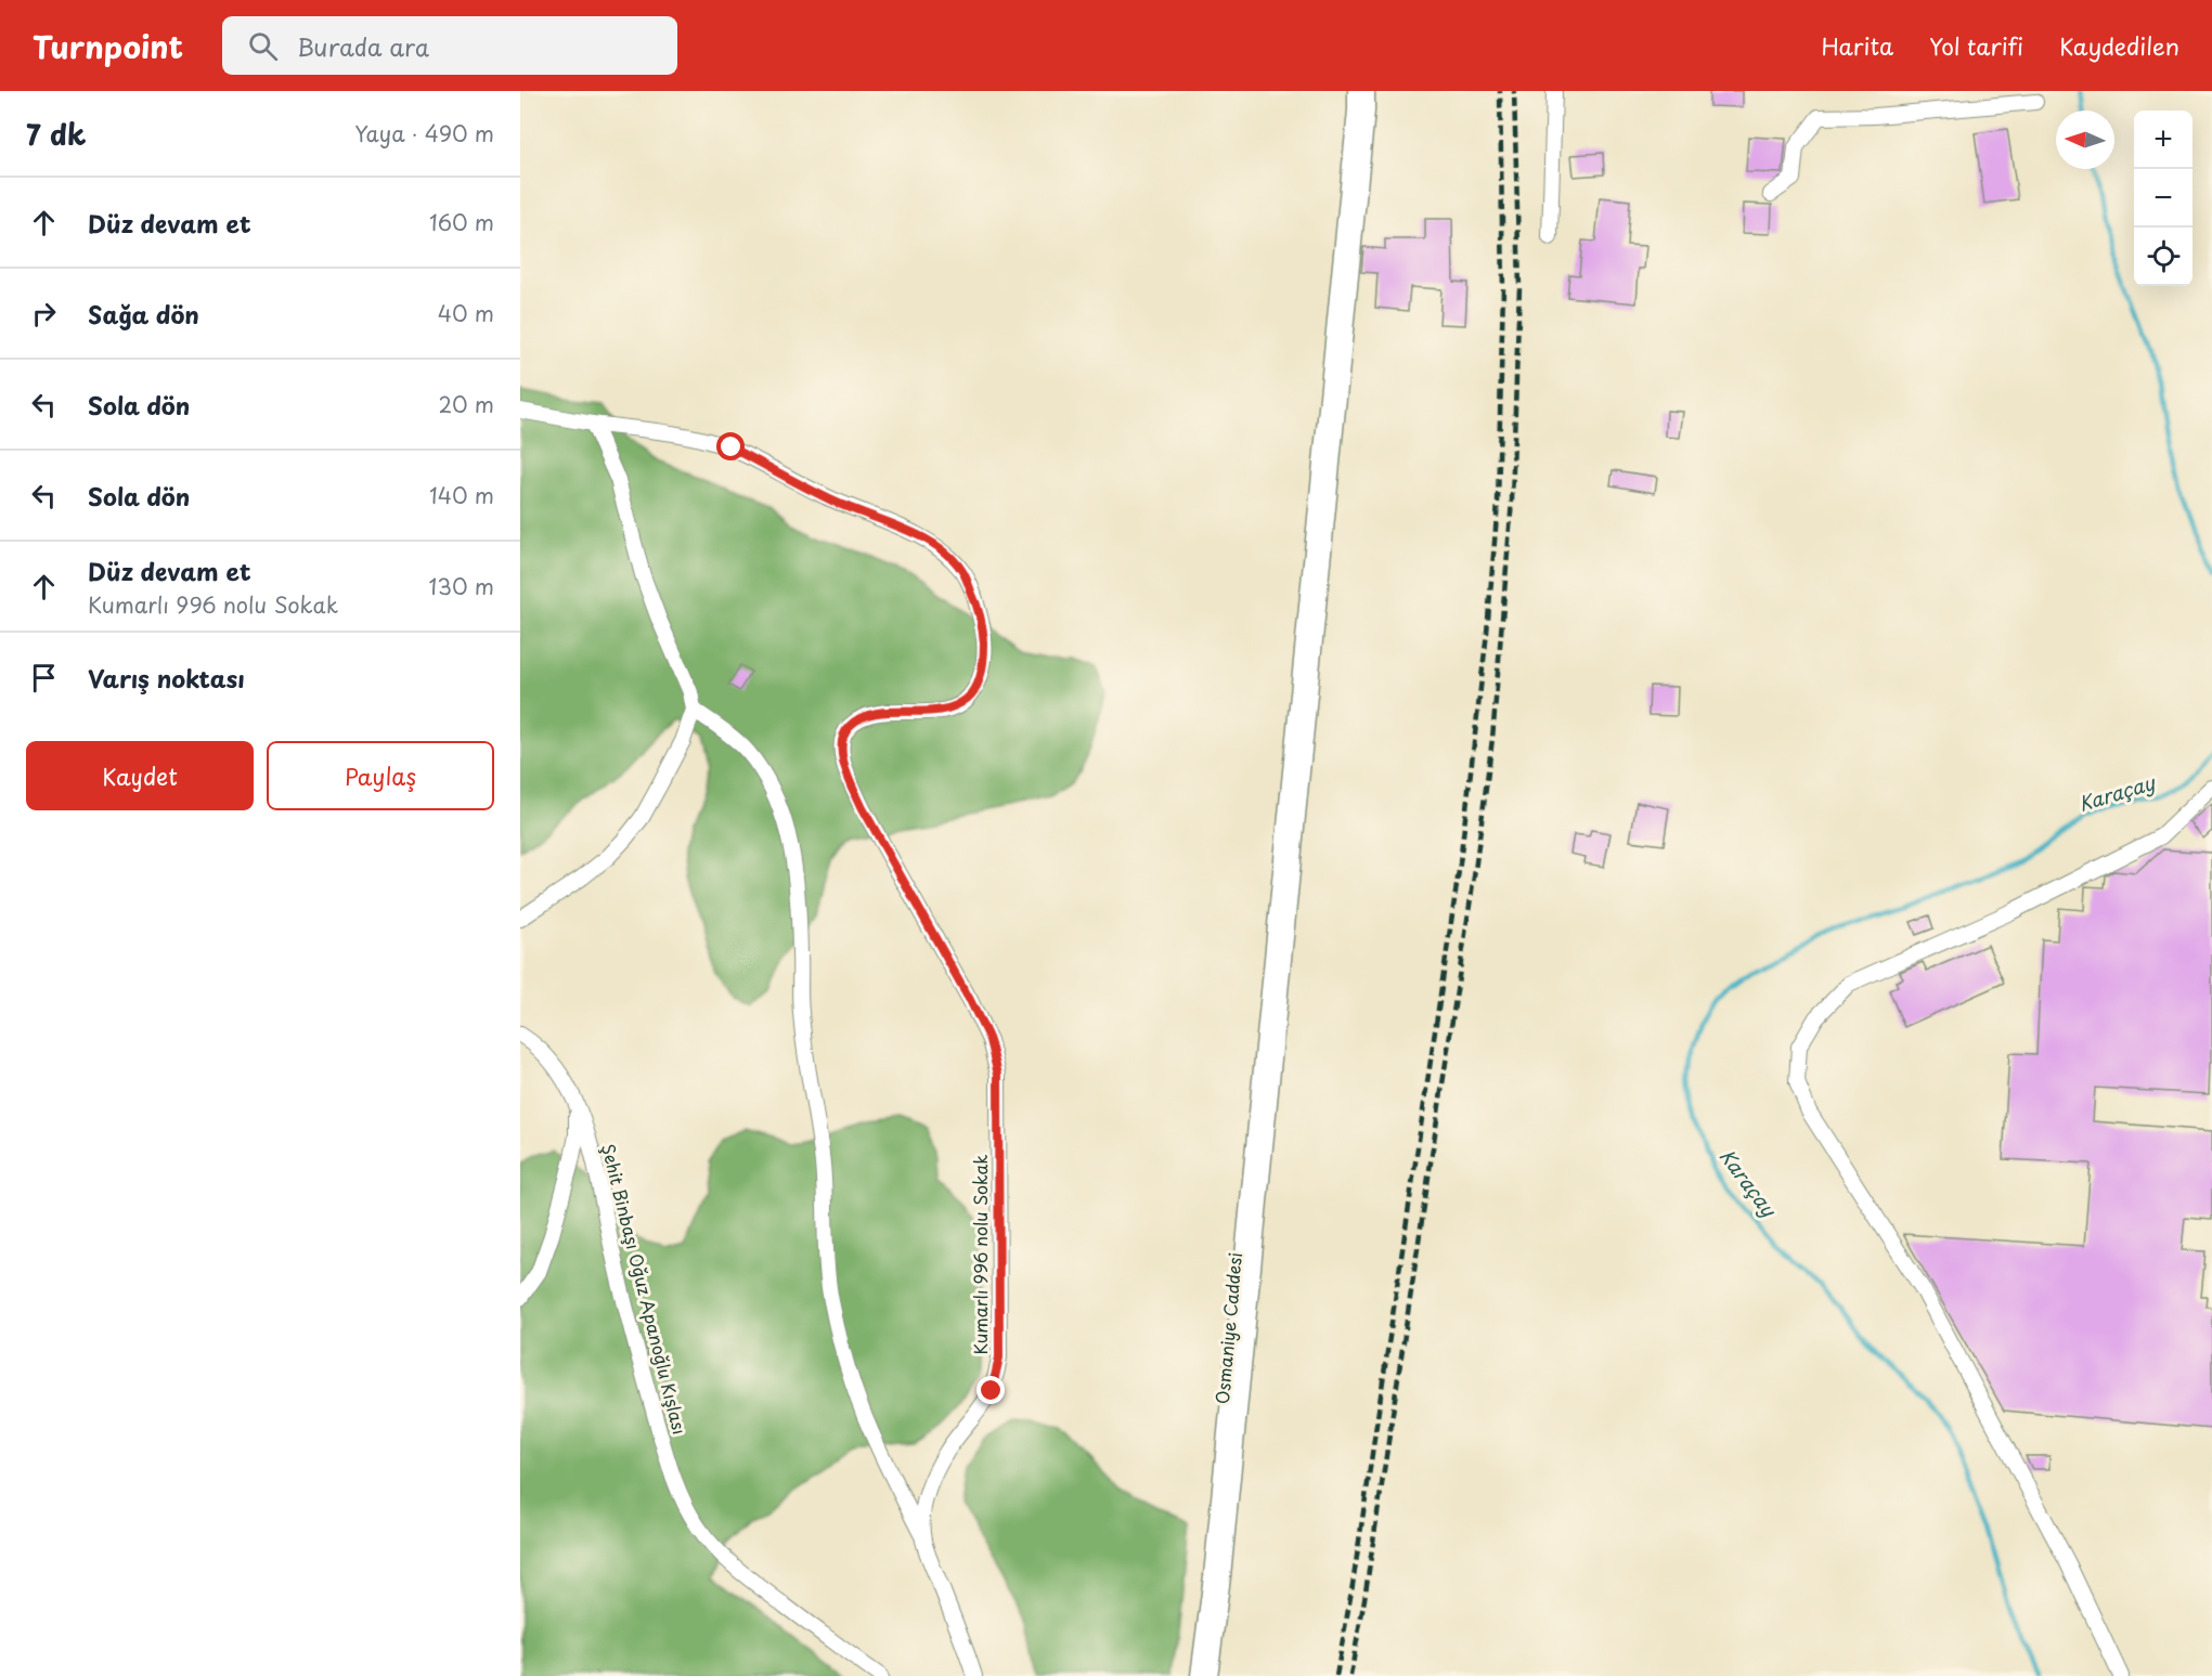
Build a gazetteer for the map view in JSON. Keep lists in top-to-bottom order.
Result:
{
  "streets": {
    "highway": ["Osmaniye Caddesi"],
    "street": ["Kumarlı 996 nolu Sokak", "Şehit Binbaşı Oğuz Apanoğlu Kışlası"]
  },
  "water": ["Karaçay"],
  "north": "left",
  "page": {
    "header": "Turnpoint",
    "search": "Burada ara",
    "nav": ["Harita", "Yol tarifi", "Kaydedilen"],
    "heading": ["7 dk", "Yaya · 490 m"],
    "map_buttons": ["+", "−"],
    "list": [
      ["Düz devam et", "160 m"],
      ["Sağa dön", "40 m"],
      ["Sola dön", "20 m"],
      ["Sola dön", "140 m"],
      ["Düz devam et", "Kumarlı 996 nolu Sokak", "130 m"],
      "Varış noktası"
    ],
    "buttons": ["Kaydet", "Paylaş"]
  }
}
